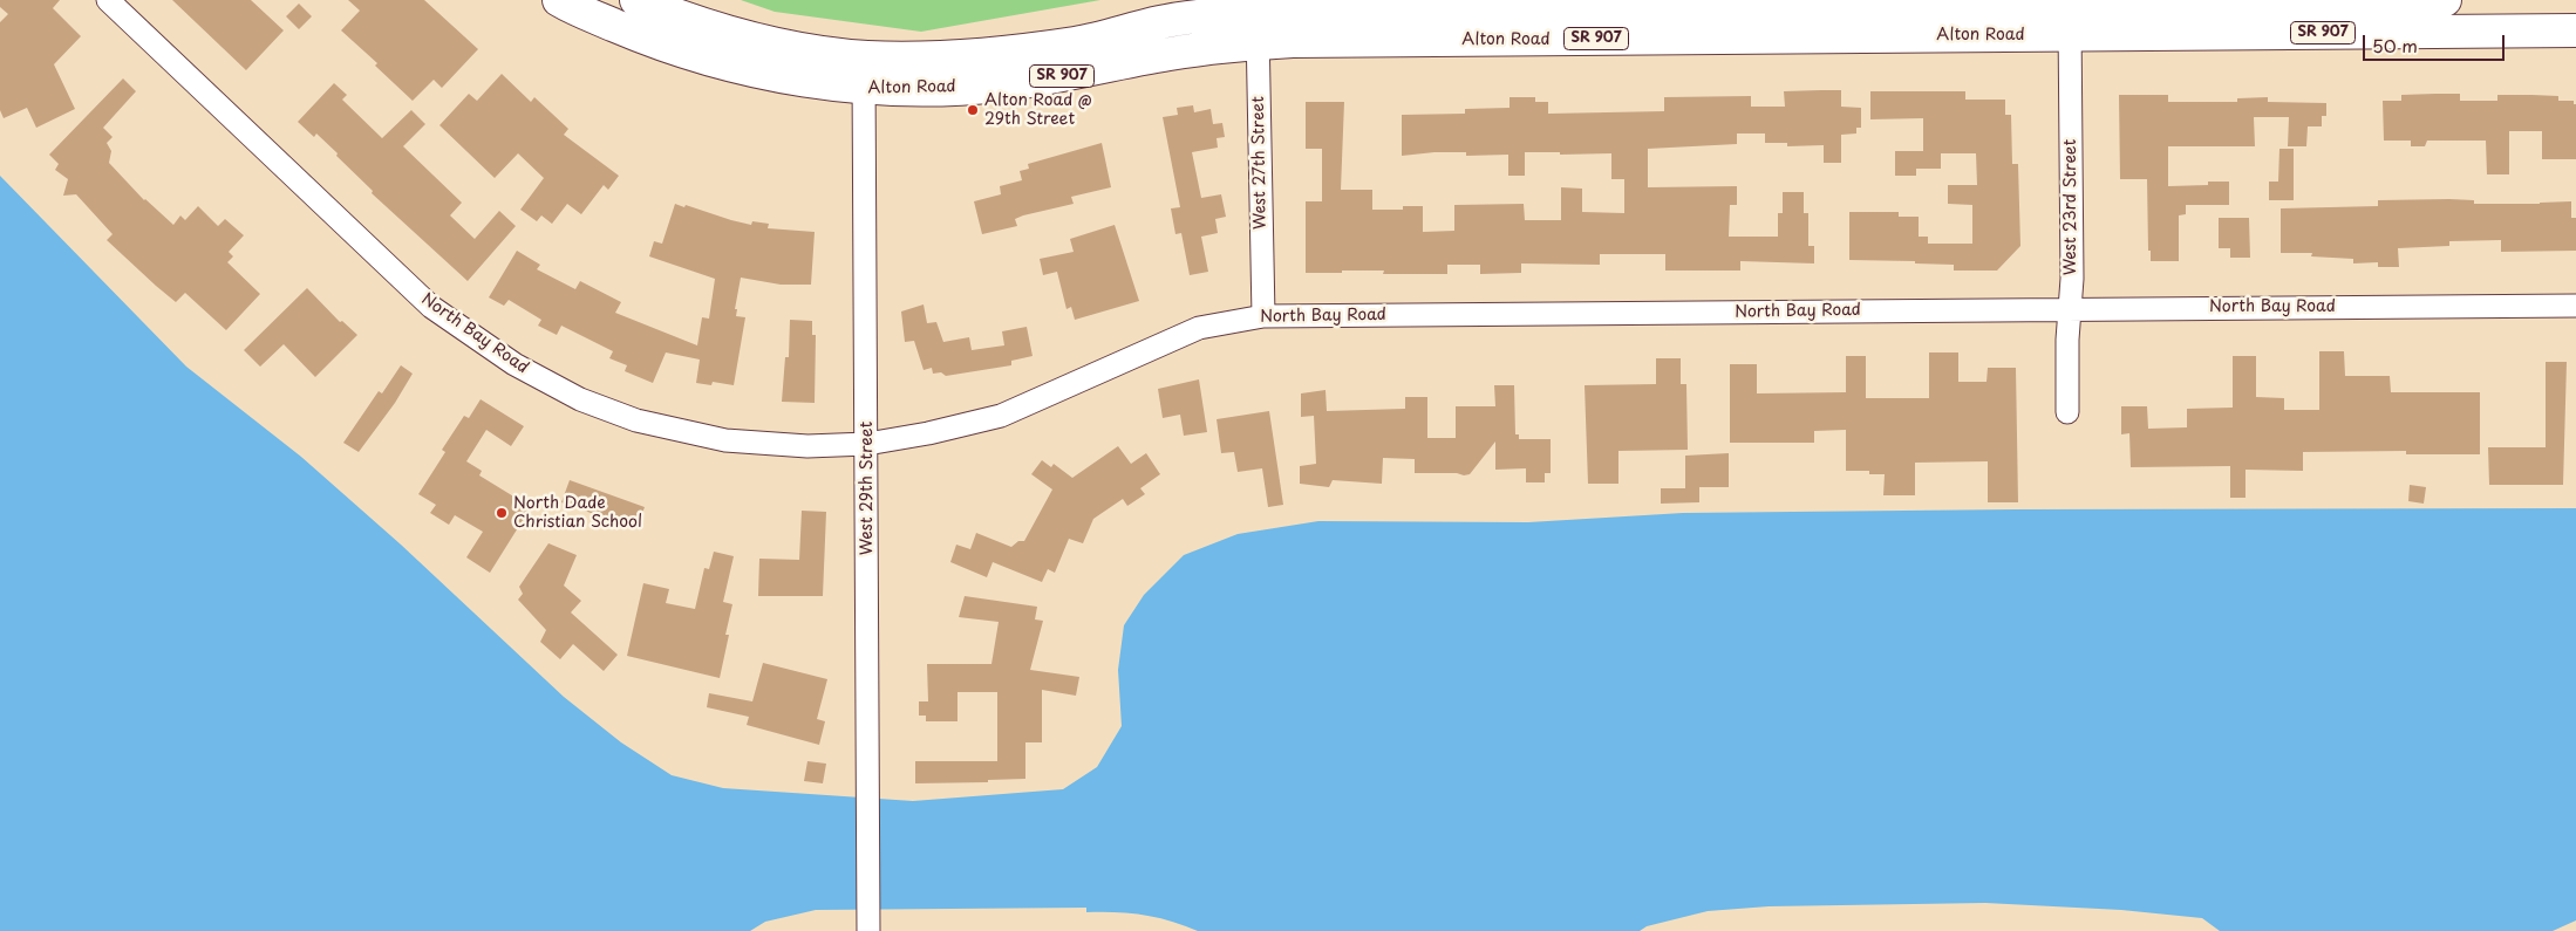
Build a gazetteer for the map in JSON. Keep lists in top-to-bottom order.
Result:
{
  "streets": {
    "highway": ["SR 907", "Alton Road"],
    "street": [
      "West 27th Street",
      "West 23rd Street",
      "North Bay Road",
      "West 29th Street"
    ]
  },
  "crossings": [
    ["Alton Road", "West 27th Street"],
    ["Alton Road", "West 23rd Street"],
    ["Alton Road", "West 29th Street"],
    ["West 27th Street", "North Bay Road"],
    ["West 23rd Street", "North Bay Road"],
    ["North Bay Road", "West 29th Street"]
  ],
  "places": ["Alton Road @ 29th Street", "North Dade Christian School"],
  "scale_bar": "50 m"
}
